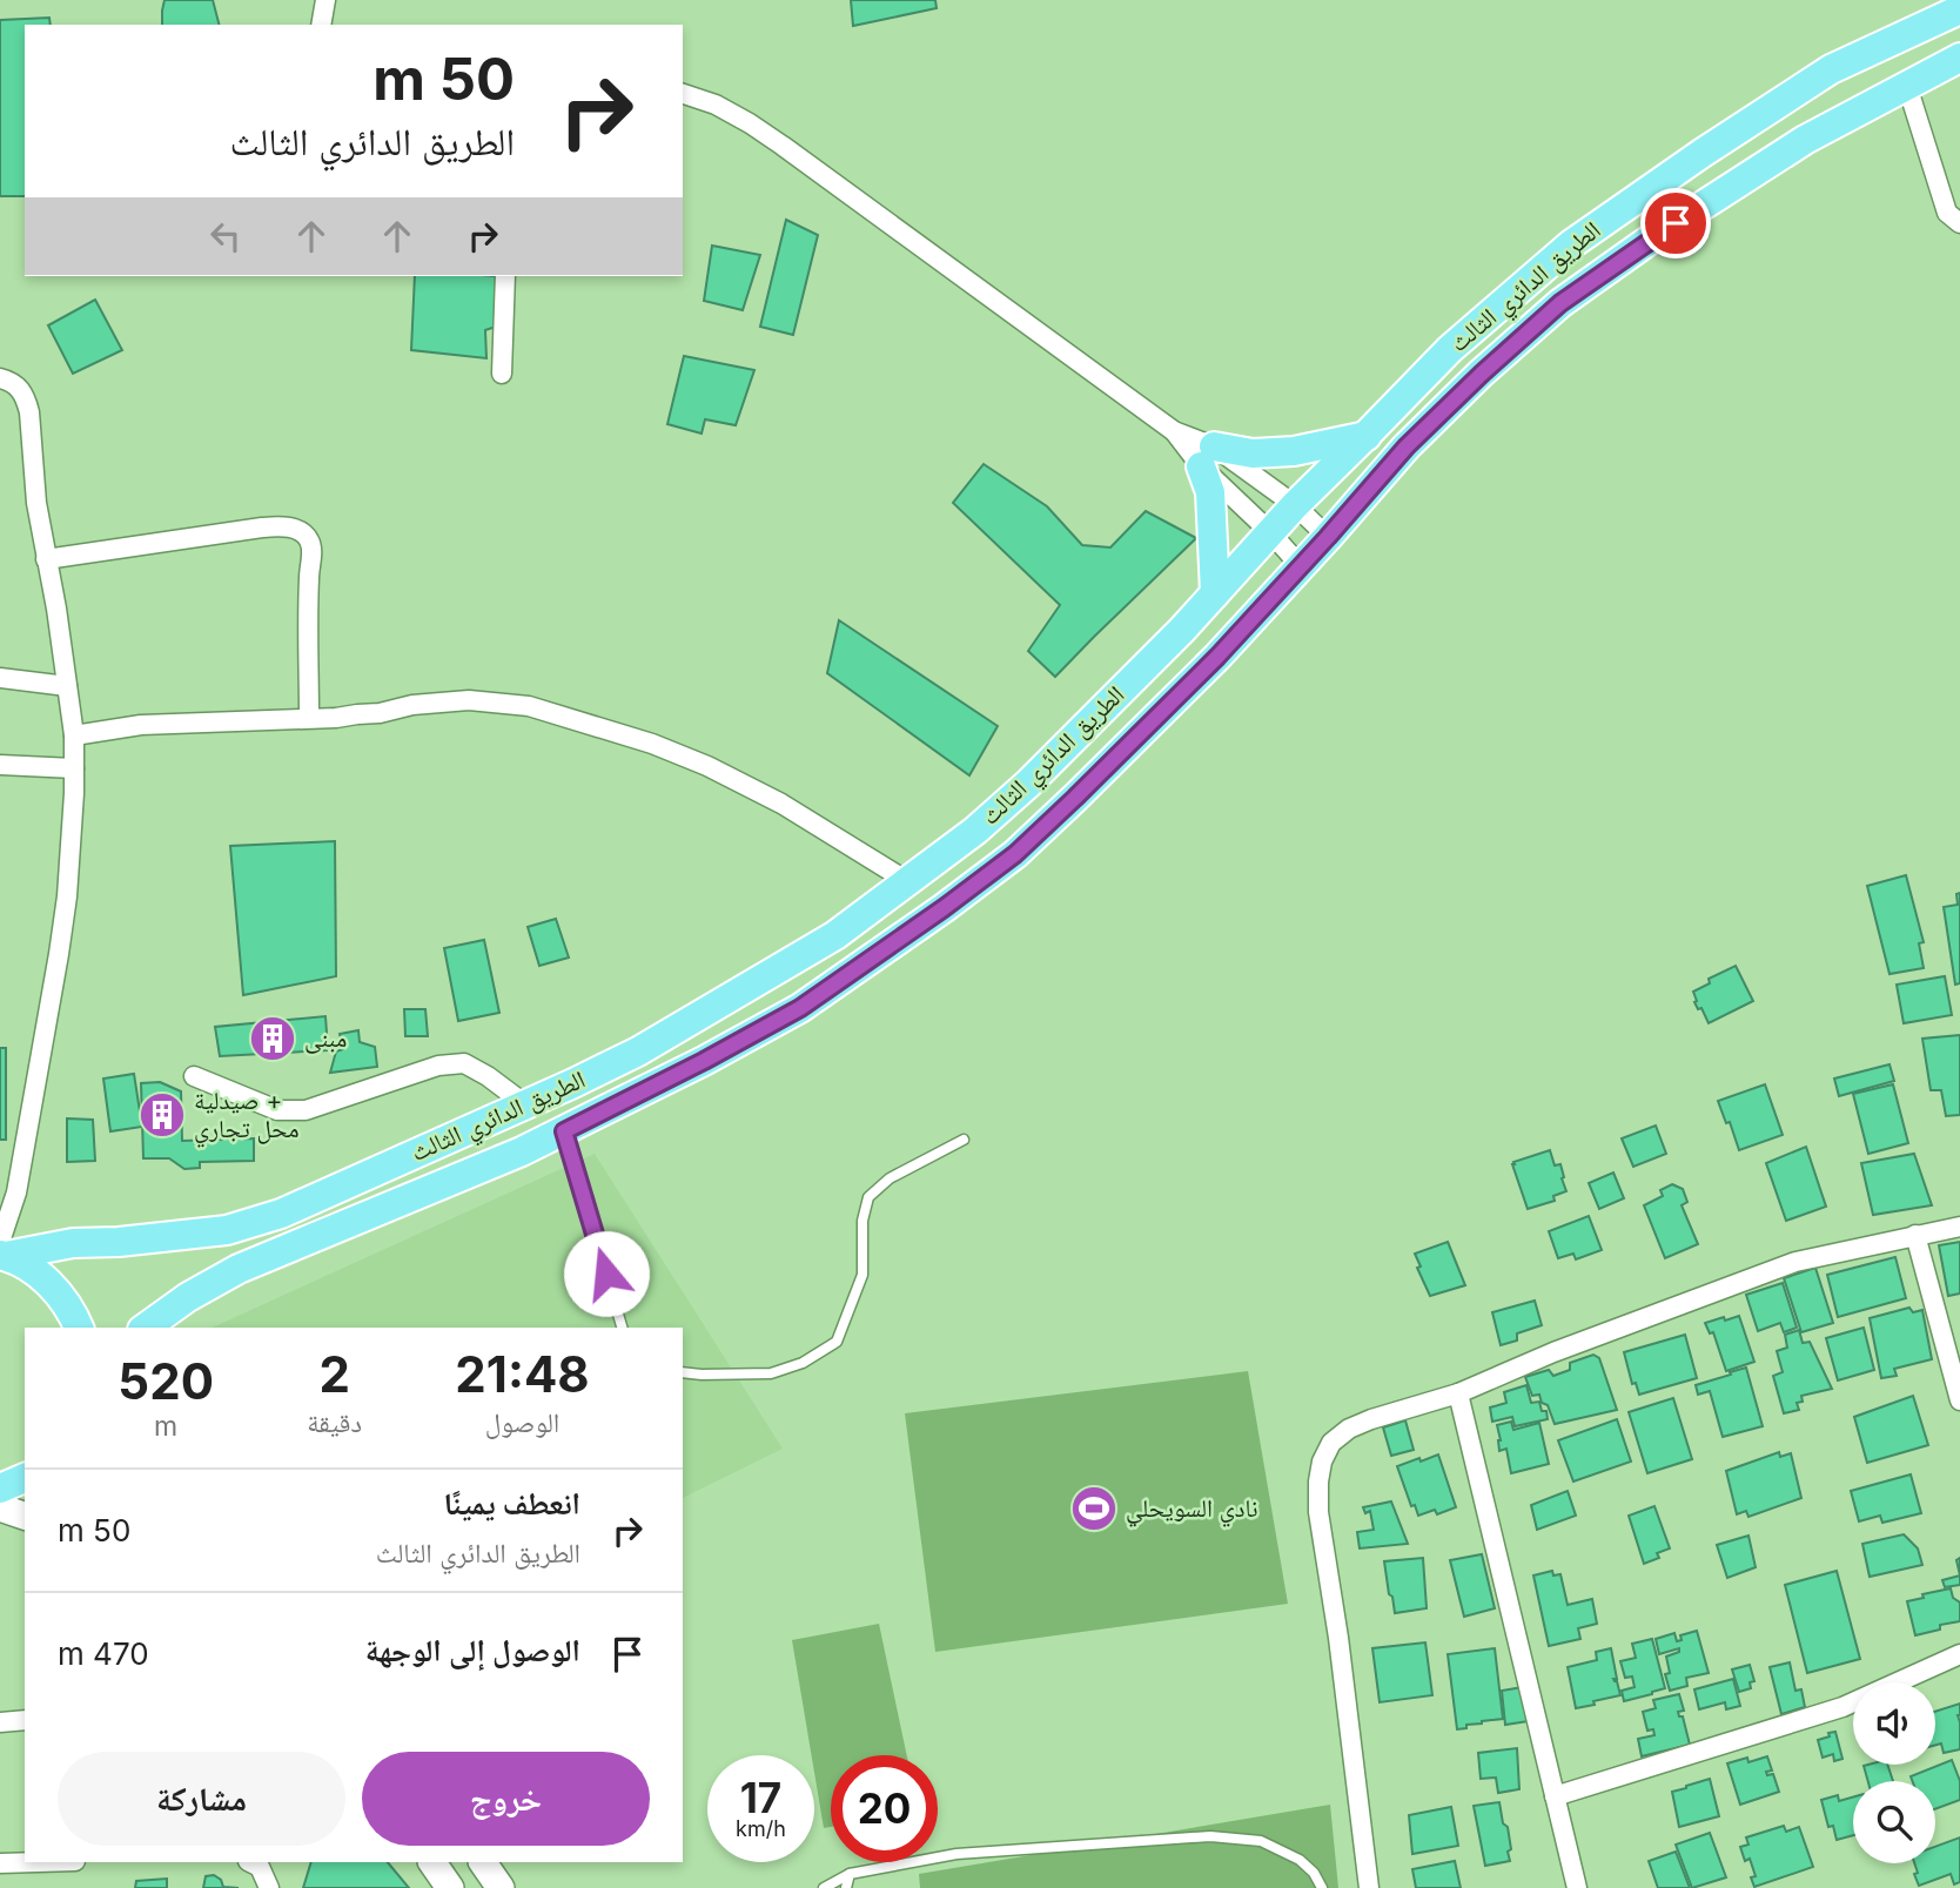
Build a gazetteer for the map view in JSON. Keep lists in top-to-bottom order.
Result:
{
  "streets": {
    "main road": ["الطريق الدائري الثالث"]
  },
  "places": {
    "building": ["مبنى", "صيدلية + محل تجاري"],
    "sports": ["نادي السويحلي"]
  },
  "page": {
    "turn": ["50 m", "الطريق الدائري الثالث"],
    "eta": [
      "21:48",
      "الوصول",
      "2",
      "دقيقة",
      "520",
      "m"
    ],
    "list": [
      {
        "name": "انعطف يمينًا",
        "note": "الطريق الدائري الثالث",
        "value": "50 m"
      },
      {
        "name": "الوصول إلى الوجهة",
        "value": "470 m"
      }
    ],
    "buttons": ["خروج", "مشاركة"],
    "speed": "17 km/h",
    "limit": "20"
  }
}
